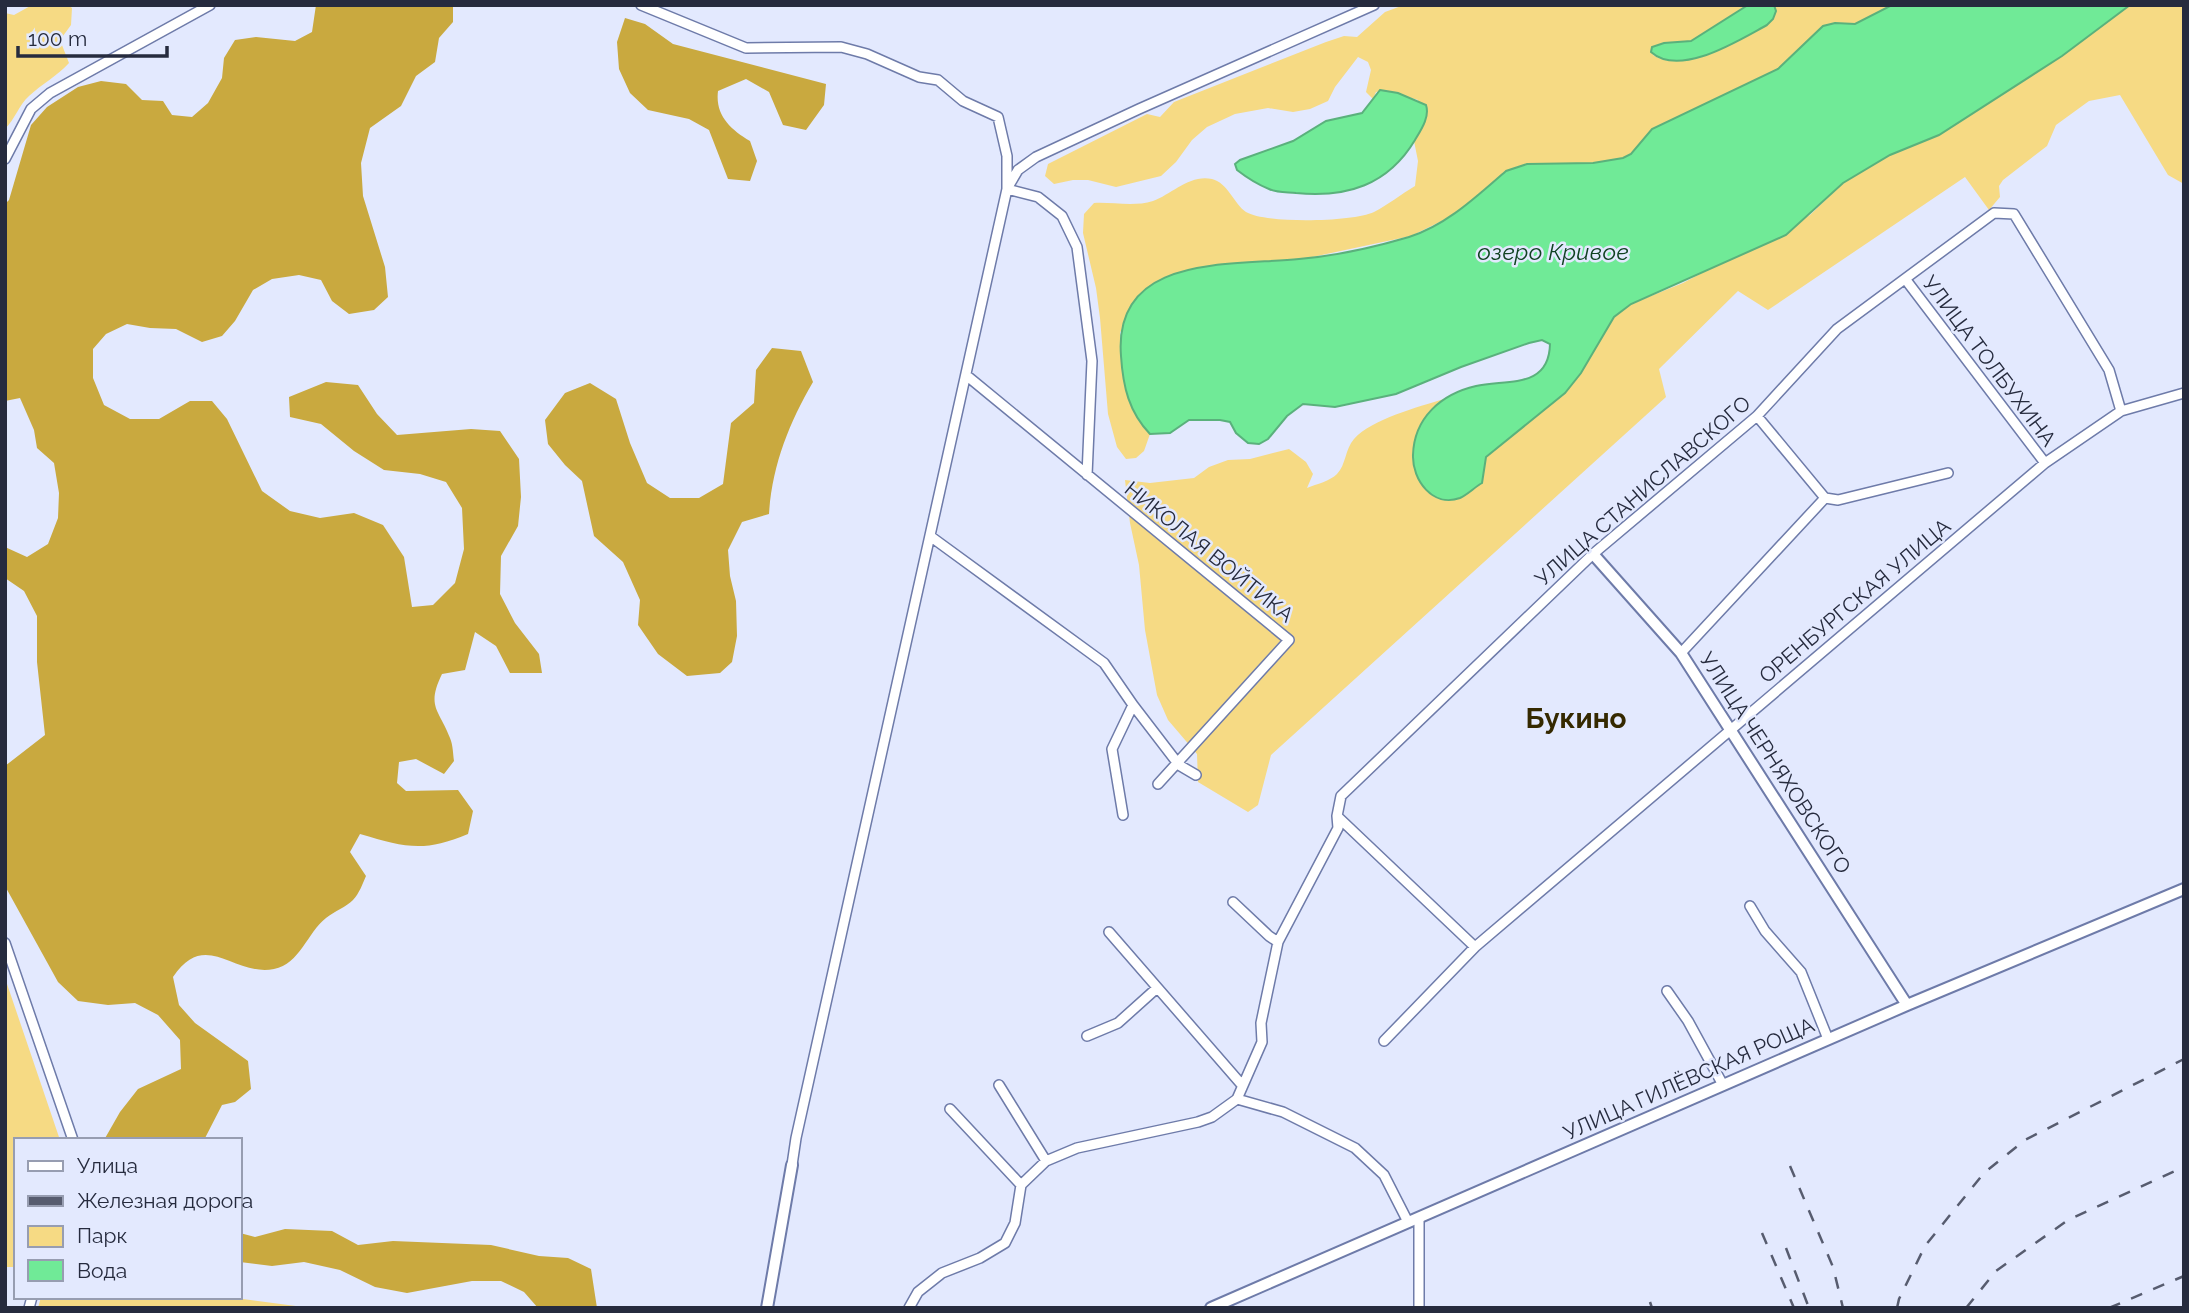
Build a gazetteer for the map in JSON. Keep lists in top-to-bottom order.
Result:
{
  "streets": {
    "street": [
      "УЛИЦА ТОЛБУХИНА",
      "УЛИЦА СТАНИСЛАВСКОГО",
      "НИКОЛАЯ ВОЙТИКА",
      "ОРЕНБУРГСКАЯ УЛИЦА",
      "УЛИЦА ЧЕРНЯХОВСКОГО",
      "УЛИЦА ГИЛЁВСКАЯ РОЩА"
    ]
  },
  "crossings": [
    ["УЛИЦА ТОЛБУХИНА", "УЛИЦА СТАНИСЛАВСКОГО"],
    ["УЛИЦА ТОЛБУХИНА", "ОРЕНБУРГСКАЯ УЛИЦА"],
    ["УЛИЦА СТАНИСЛАВСКОГО", "ОРЕНБУРГСКАЯ УЛИЦА"],
    ["УЛИЦА СТАНИСЛАВСКОГО", "УЛИЦА ЧЕРНЯХОВСКОГО"],
    ["ОРЕНБУРГСКАЯ УЛИЦА", "УЛИЦА ЧЕРНЯХОВСКОГО"],
    ["УЛИЦА ЧЕРНЯХОВСКОГО", "УЛИЦА ГИЛЁВСКАЯ РОЩА"]
  ],
  "districts": ["Букино"],
  "water": ["озеро Кривое"],
  "legend": [
    "Улица",
    "Железная дорога",
    "Парк",
    "Вода"
  ],
  "scale_bar": "100 m"
}
